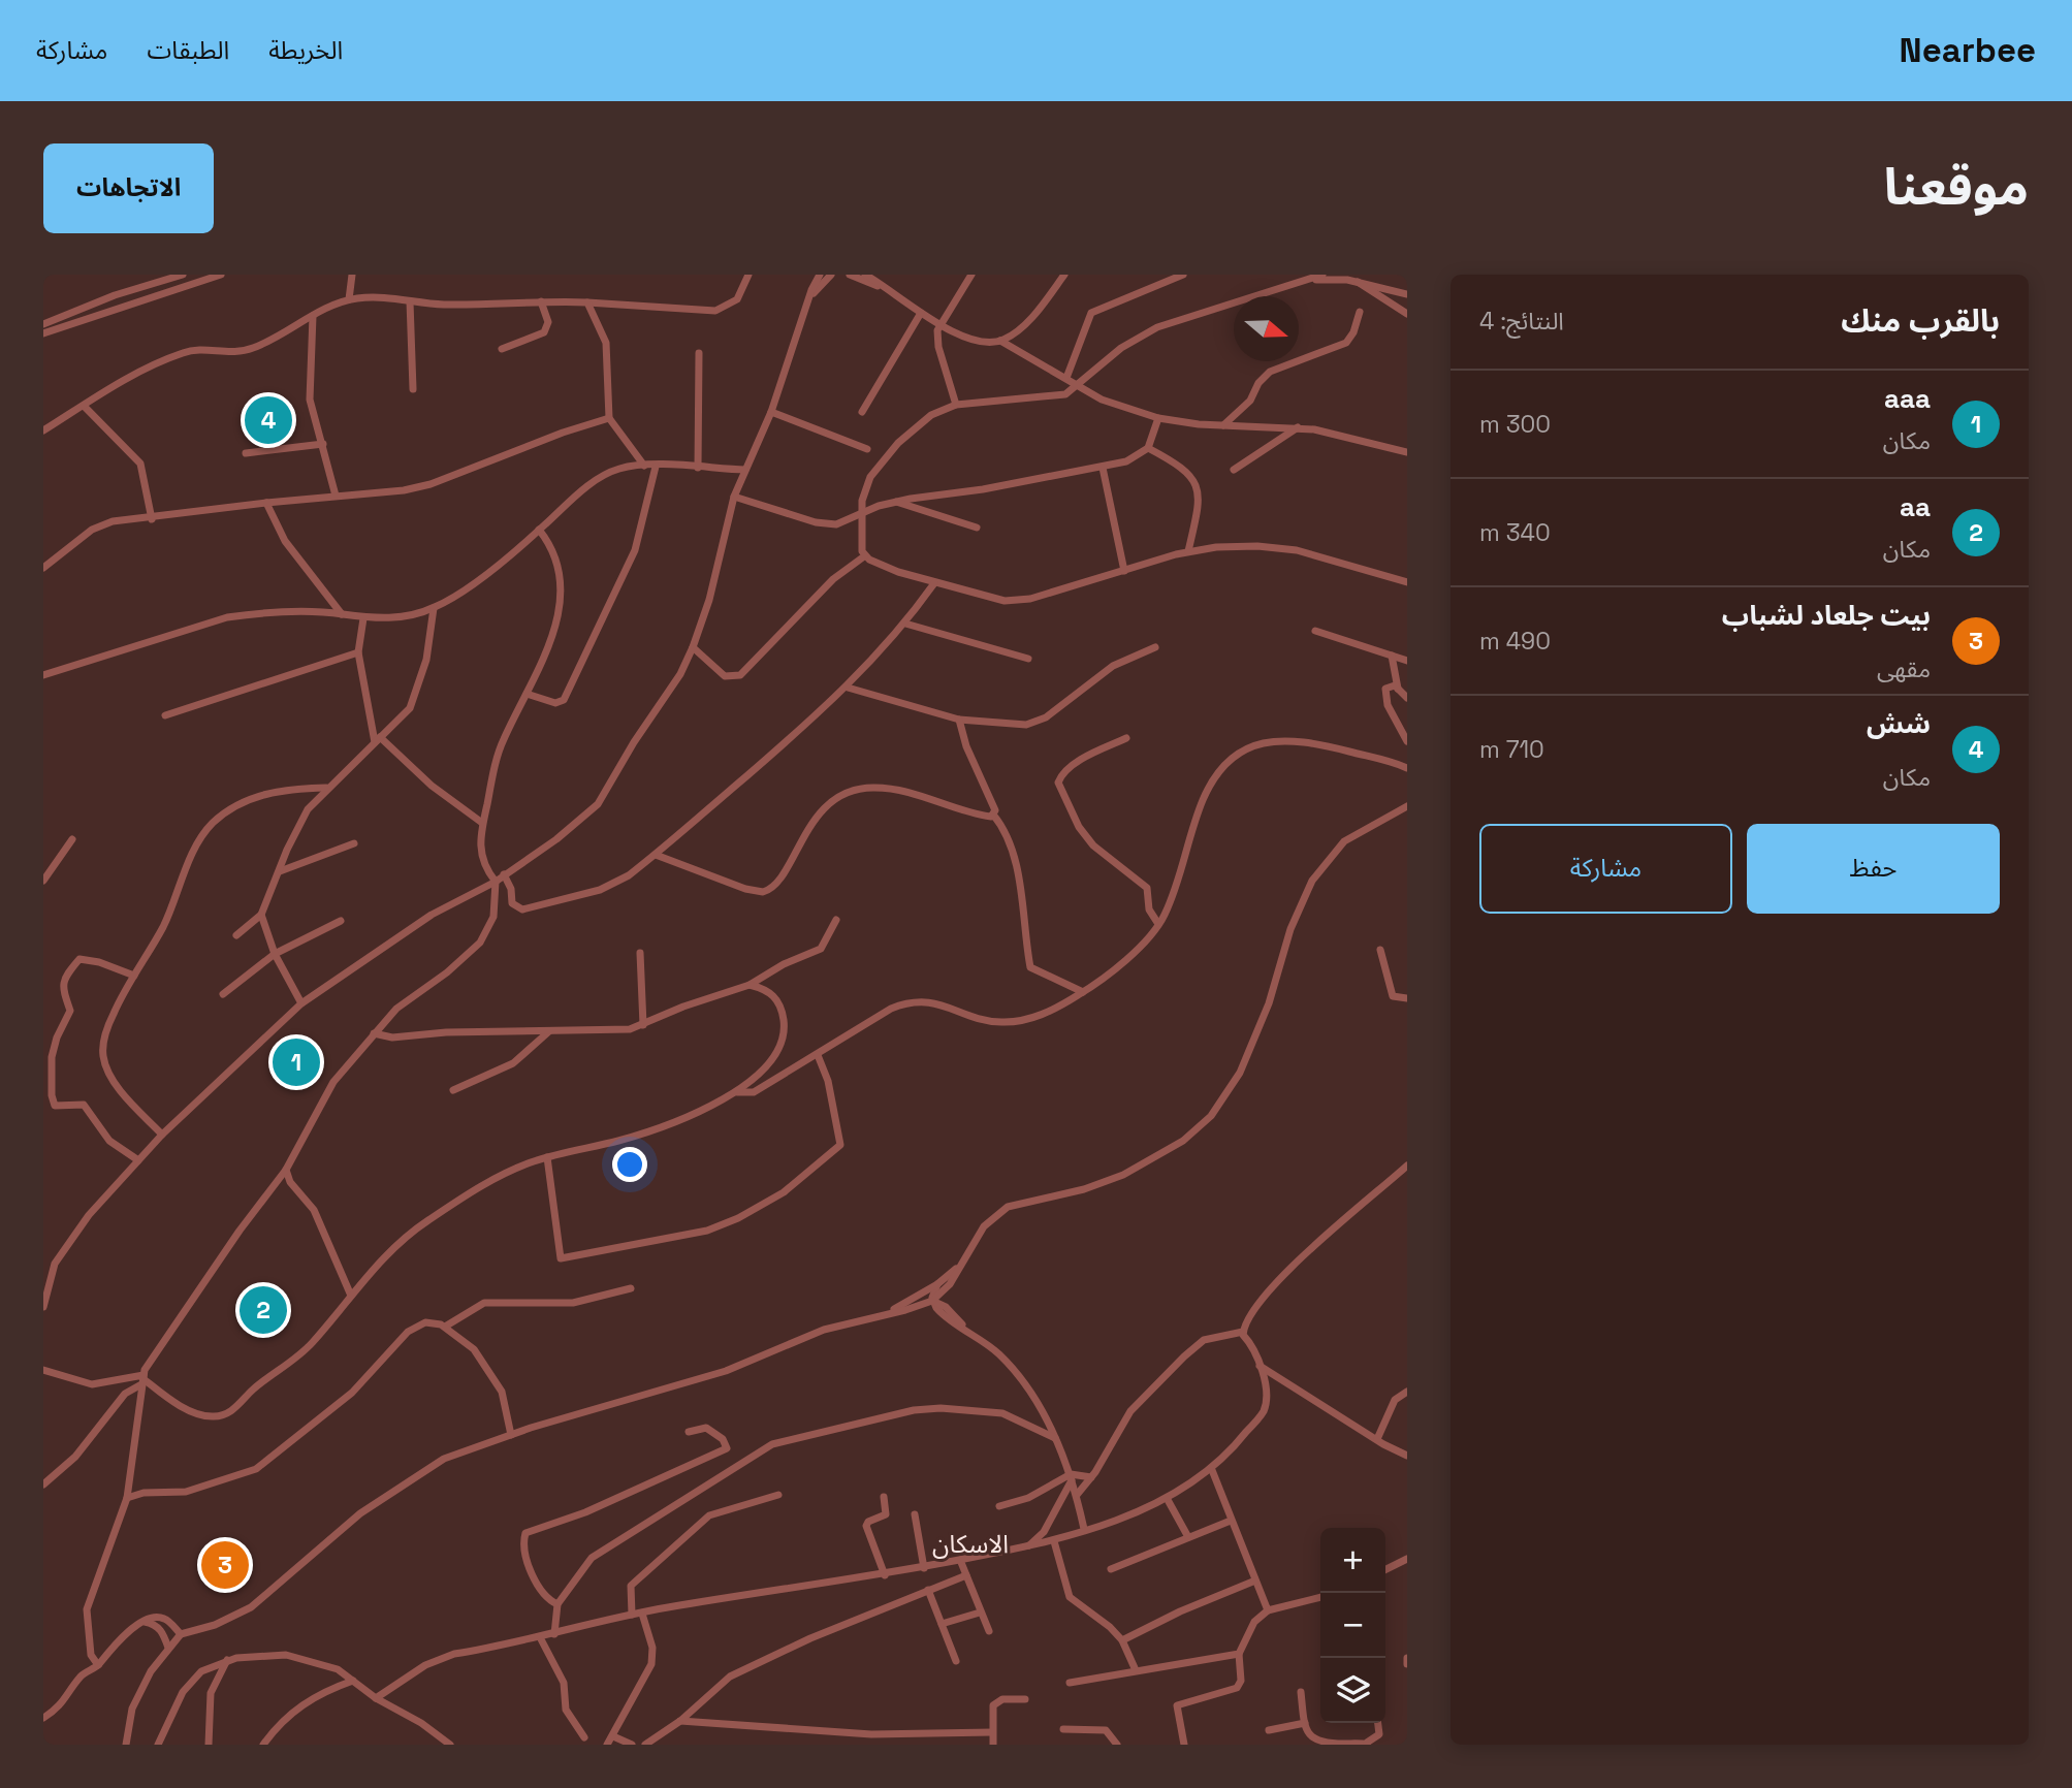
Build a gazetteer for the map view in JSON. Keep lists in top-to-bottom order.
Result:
{
  "districts": ["الاسكان"],
  "north": "right",
  "page": {
    "header": "Nearbee",
    "nav": ["الخريطة", "الطبقات", "مشاركة"],
    "title": "موقعنا",
    "buttons": [
      "الاتجاهات",
      ["حفظ", "مشاركة"]
    ],
    "heading": ["بالقرب منك", "النتائج: 4"],
    "list": [
      {
        "mark": "1",
        "name": "aaa",
        "note": "مكان",
        "value": "300 m"
      },
      {
        "mark": "2",
        "name": "aa",
        "note": "مكان",
        "value": "340 m"
      },
      {
        "mark": "3",
        "name": "بيت جلعاد لشباب",
        "note": "مقهى",
        "value": "490 m"
      },
      {
        "mark": "4",
        "name": "شش",
        "note": "مكان",
        "value": "710 m"
      }
    ],
    "pins": [
      "4",
      "1",
      "2",
      "3"
    ],
    "map_buttons": ["+", "−"]
  }
}
